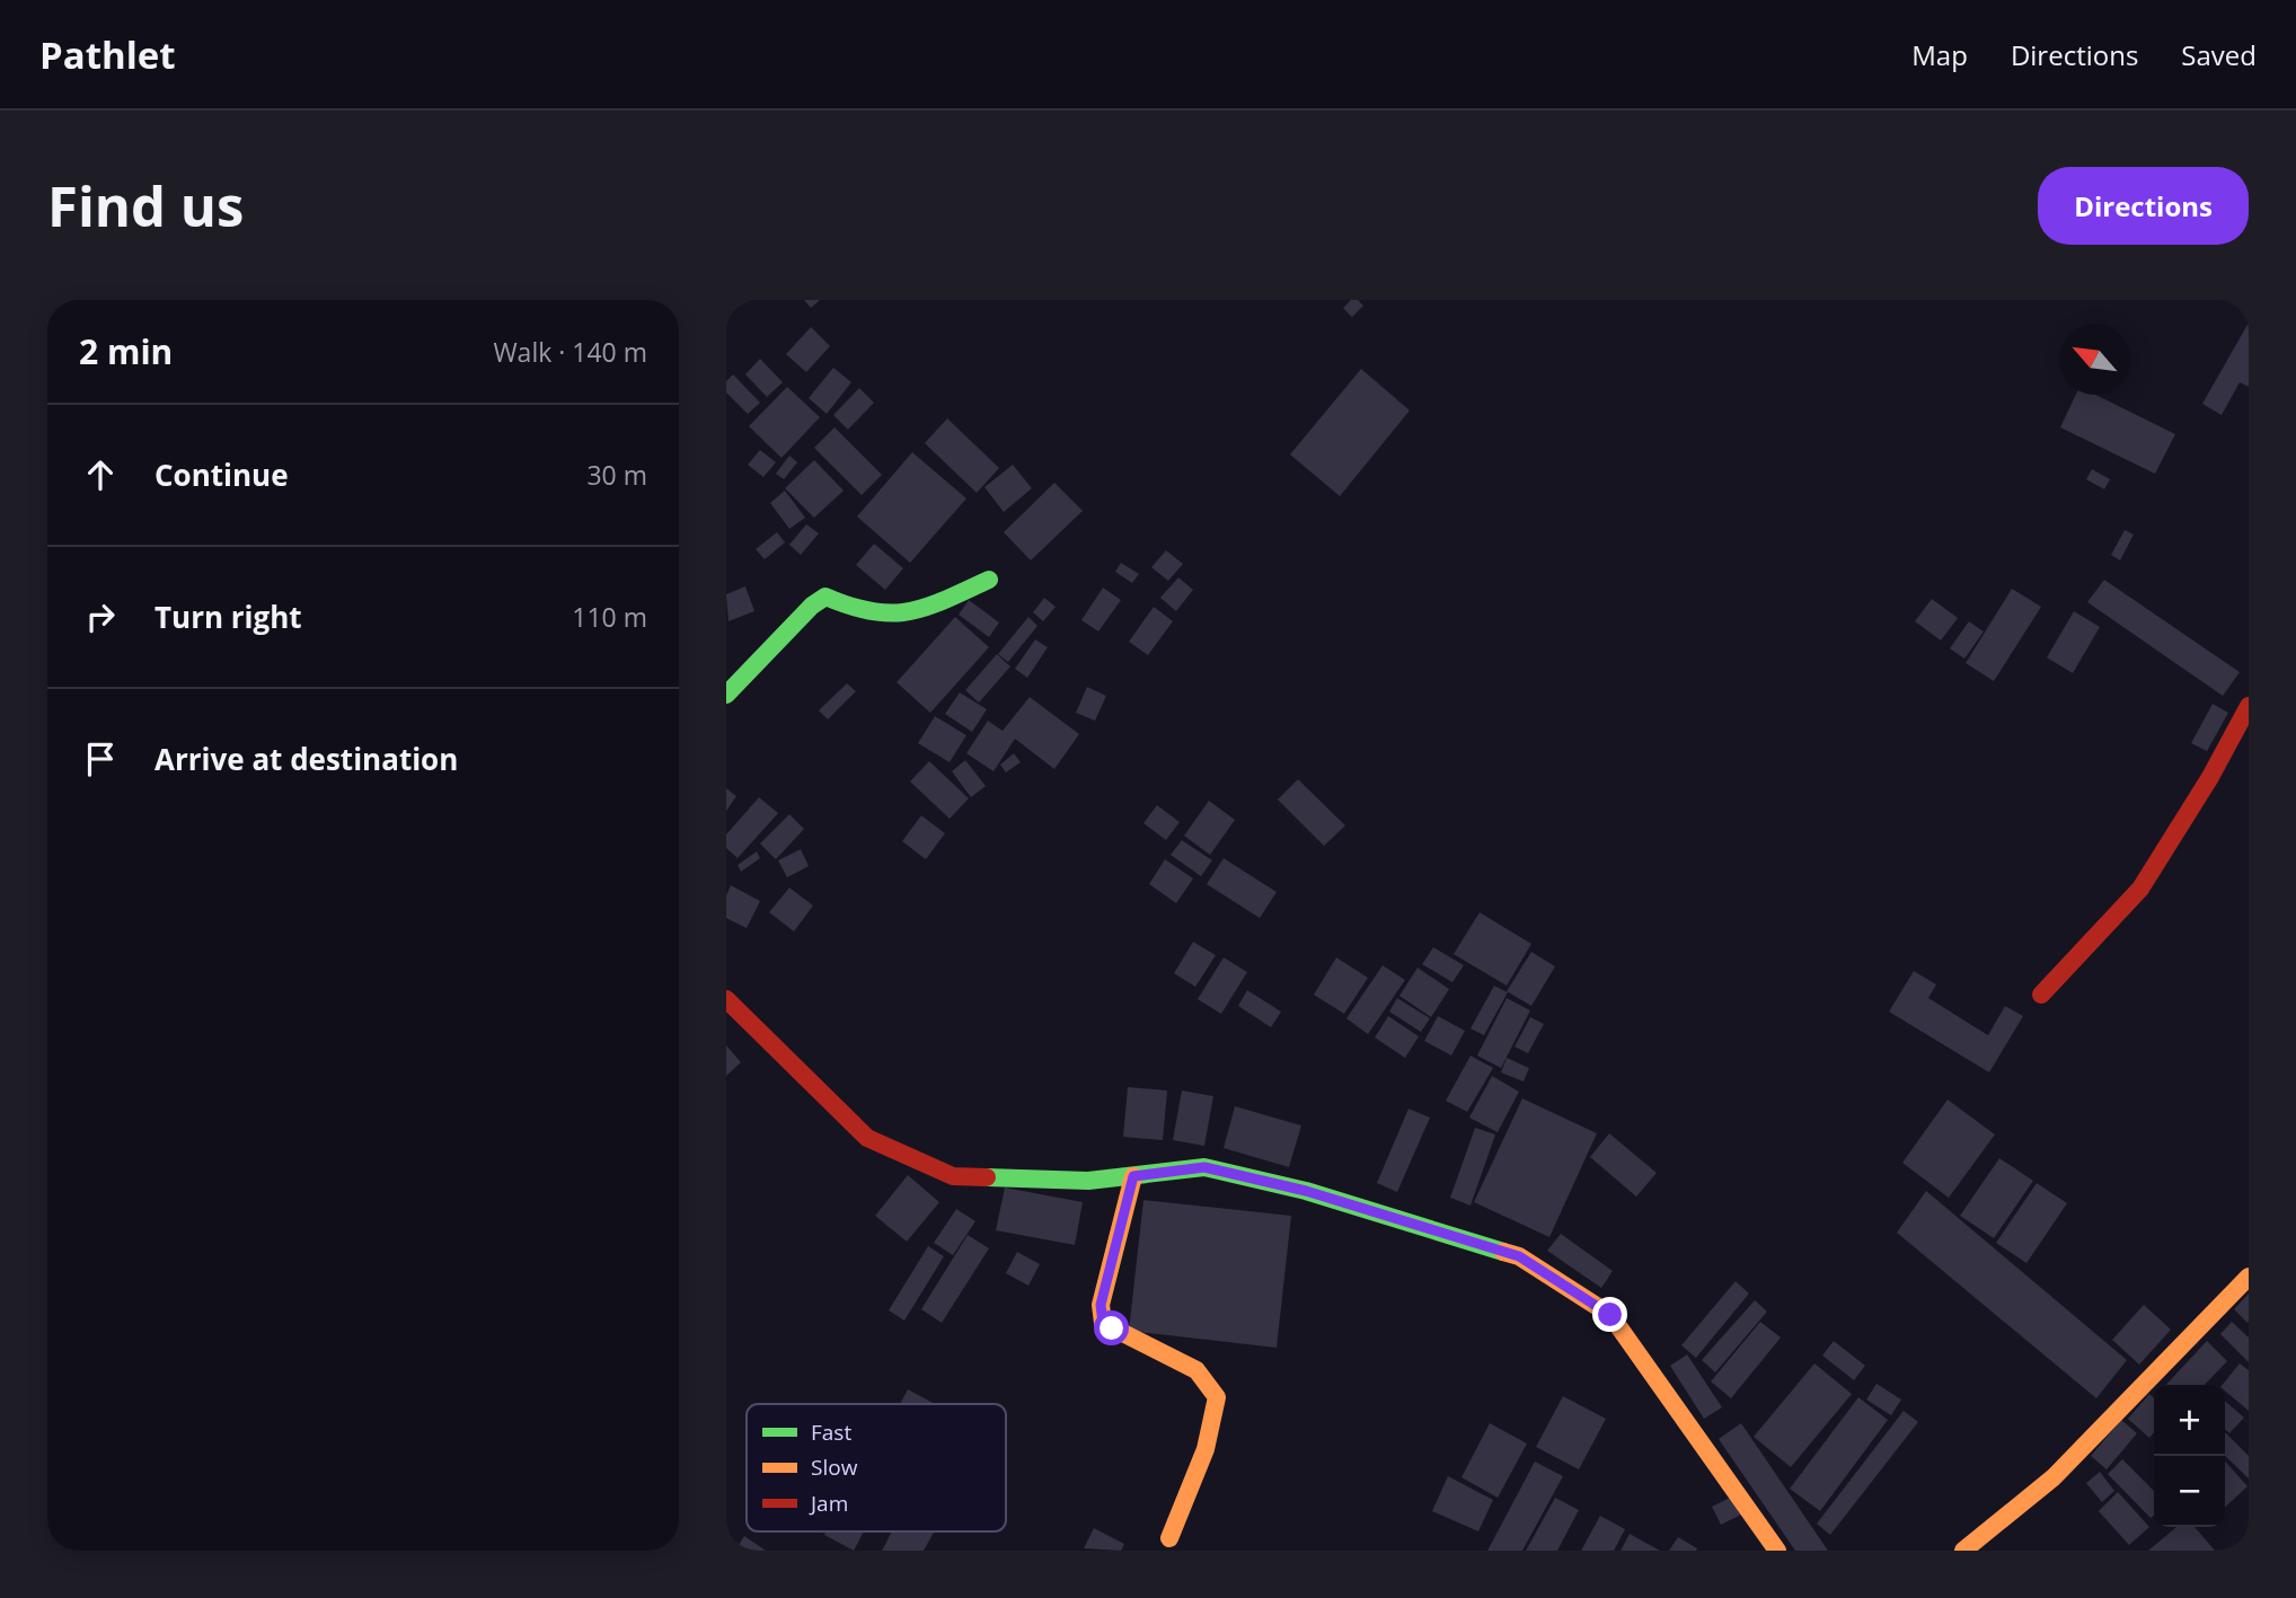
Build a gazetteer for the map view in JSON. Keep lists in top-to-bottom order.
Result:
{
  "legend": ["Fast", "Slow", "Jam"],
  "north": "top left",
  "page": {
    "header": "Pathlet",
    "nav": ["Map", "Directions", "Saved"],
    "buttons": "Directions",
    "title": "Find us",
    "heading": ["2 min", "Walk · 140 m"],
    "list": [
      ["Continue", "30 m"],
      ["Turn right", "110 m"],
      "Arrive at destination"
    ],
    "map_buttons": ["+", "−"]
  }
}
